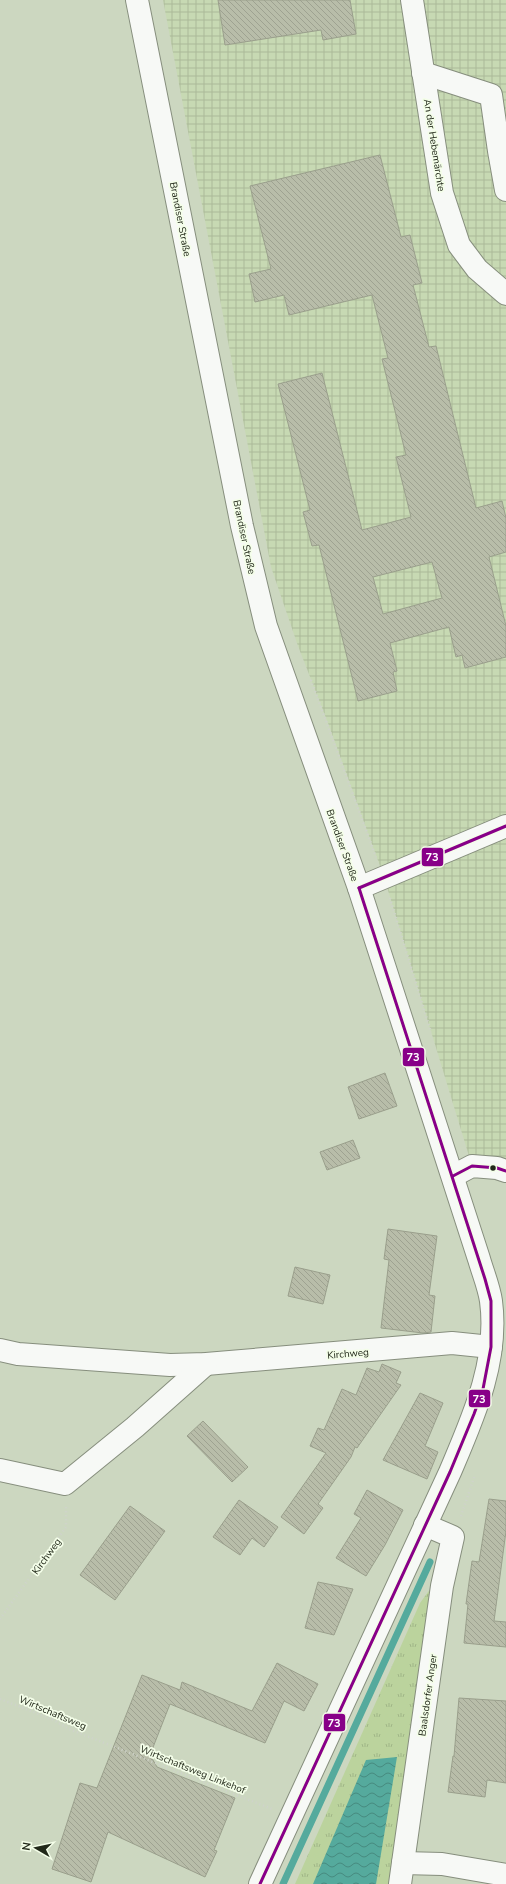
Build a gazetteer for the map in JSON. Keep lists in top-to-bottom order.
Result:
{
  "streets": {
    "street": [
      "An der Hebemärchte",
      "Brandiser Straße",
      "Kirchweg",
      "Baalsdorfer Anger"
    ],
    "path": ["Wirtschaftsweg", "Wirtschaftsweg Linkehof"]
  },
  "crossings": [
    ["Brandiser Straße", "Kirchweg"],
    ["Wirtschaftsweg", "Wirtschaftsweg Linkehof"]
  ],
  "lines": ["transit line 73"],
  "north": "left"
}
